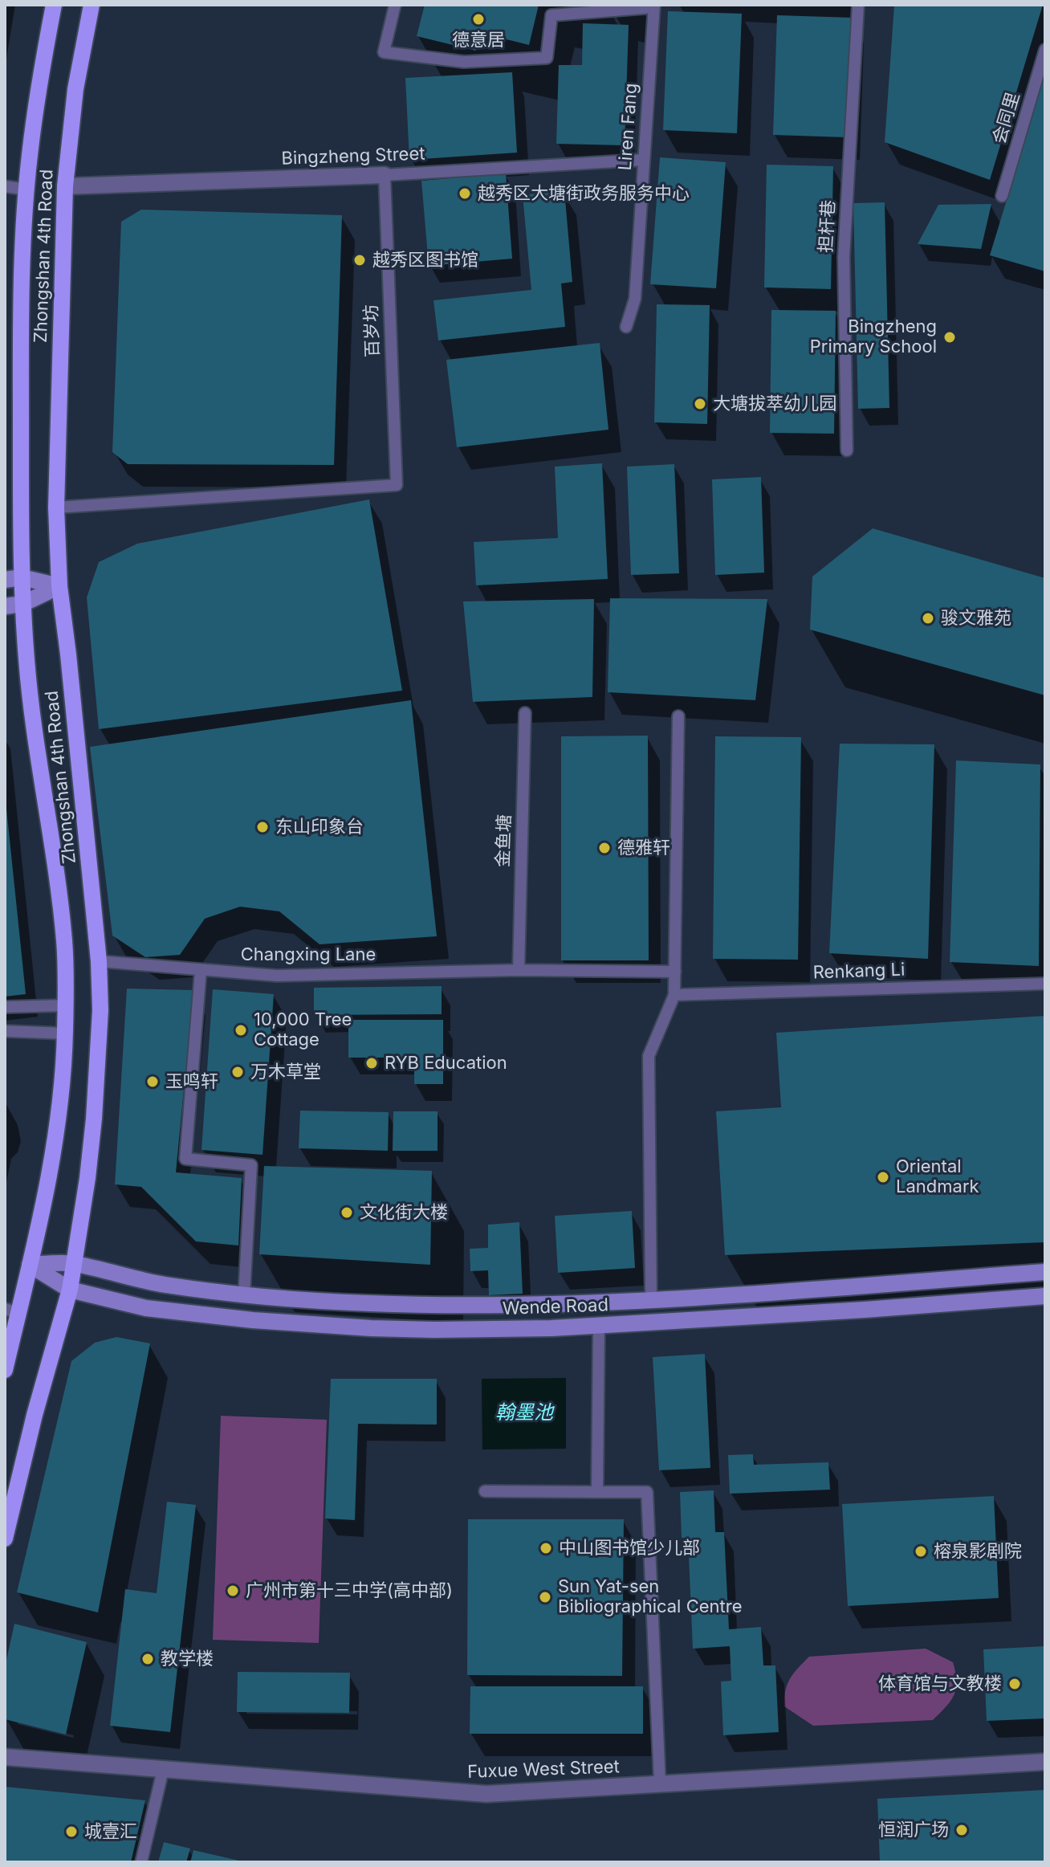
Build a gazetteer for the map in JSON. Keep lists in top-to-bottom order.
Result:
{
  "streets": {
    "main road": ["Zhongshan 4th Road", "Wende Road"],
    "street": ["Bingzheng Street", "Fuxue West Street"],
    "lane": [
      "会同里",
      "Liren Fang",
      "担杆巷",
      "百岁坊",
      "金鱼塘",
      "Changxing Lane",
      "Renkang Li"
    ]
  },
  "crossings": [
    ["Liren Fang", "Bingzheng Street"],
    ["Bingzheng Street", "Zhongshan 4th Road"],
    ["Bingzheng Street", "百岁坊"],
    ["Zhongshan 4th Road", "百岁坊"],
    ["Zhongshan 4th Road", "Changxing Lane"],
    ["Zhongshan 4th Road", "Wende Road"],
    ["金鱼塘", "Changxing Lane"]
  ],
  "water": ["翰墨池"],
  "places": [
    "德意居",
    "越秀区大塘街政务服务中心",
    "越秀区图书馆",
    "Bingzheng Primary School",
    "大塘拔萃幼儿园",
    "骏文雅苑",
    "东山印象台",
    "德雅轩",
    "10,000 Tree Cottage",
    "RYB Education",
    "万木草堂",
    "玉鸣轩",
    "Oriental Landmark",
    "文化街大楼",
    "中山图书馆少儿部",
    "榕泉影剧院",
    "广州市第十三中学(高中部)",
    "Sun Yat-sen Bibliographical Centre",
    "教学楼",
    "体育馆与文教楼",
    "恒润广场",
    "城壹汇"
  ]
}
